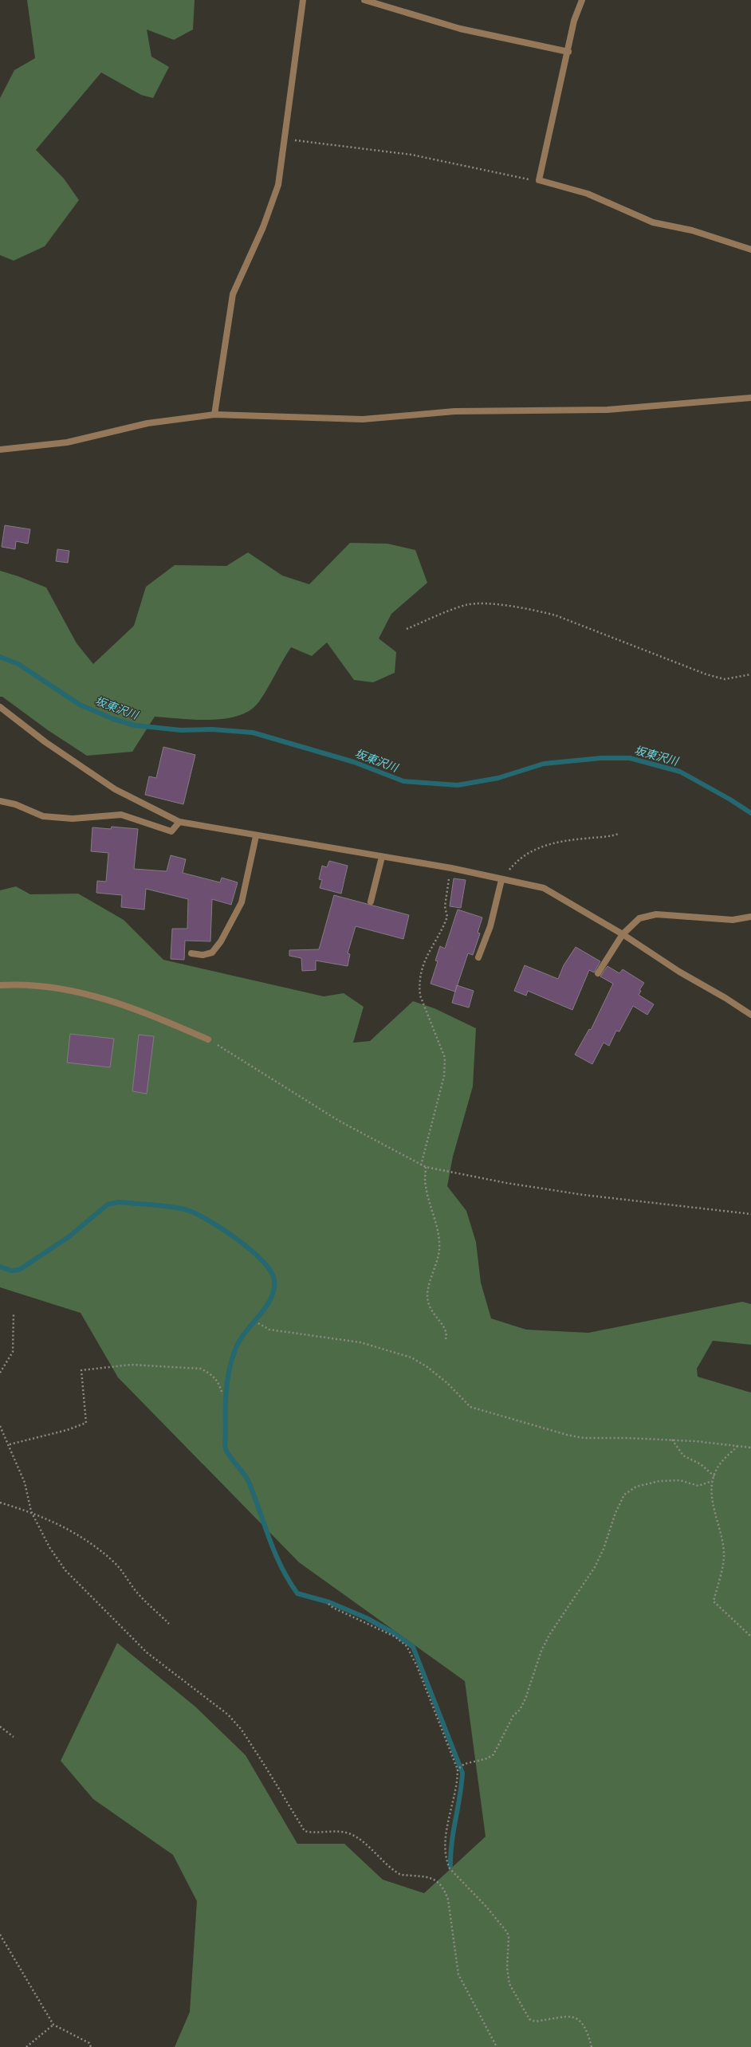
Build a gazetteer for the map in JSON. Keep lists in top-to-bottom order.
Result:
{
  "water": ["坂東沢川"]
}
